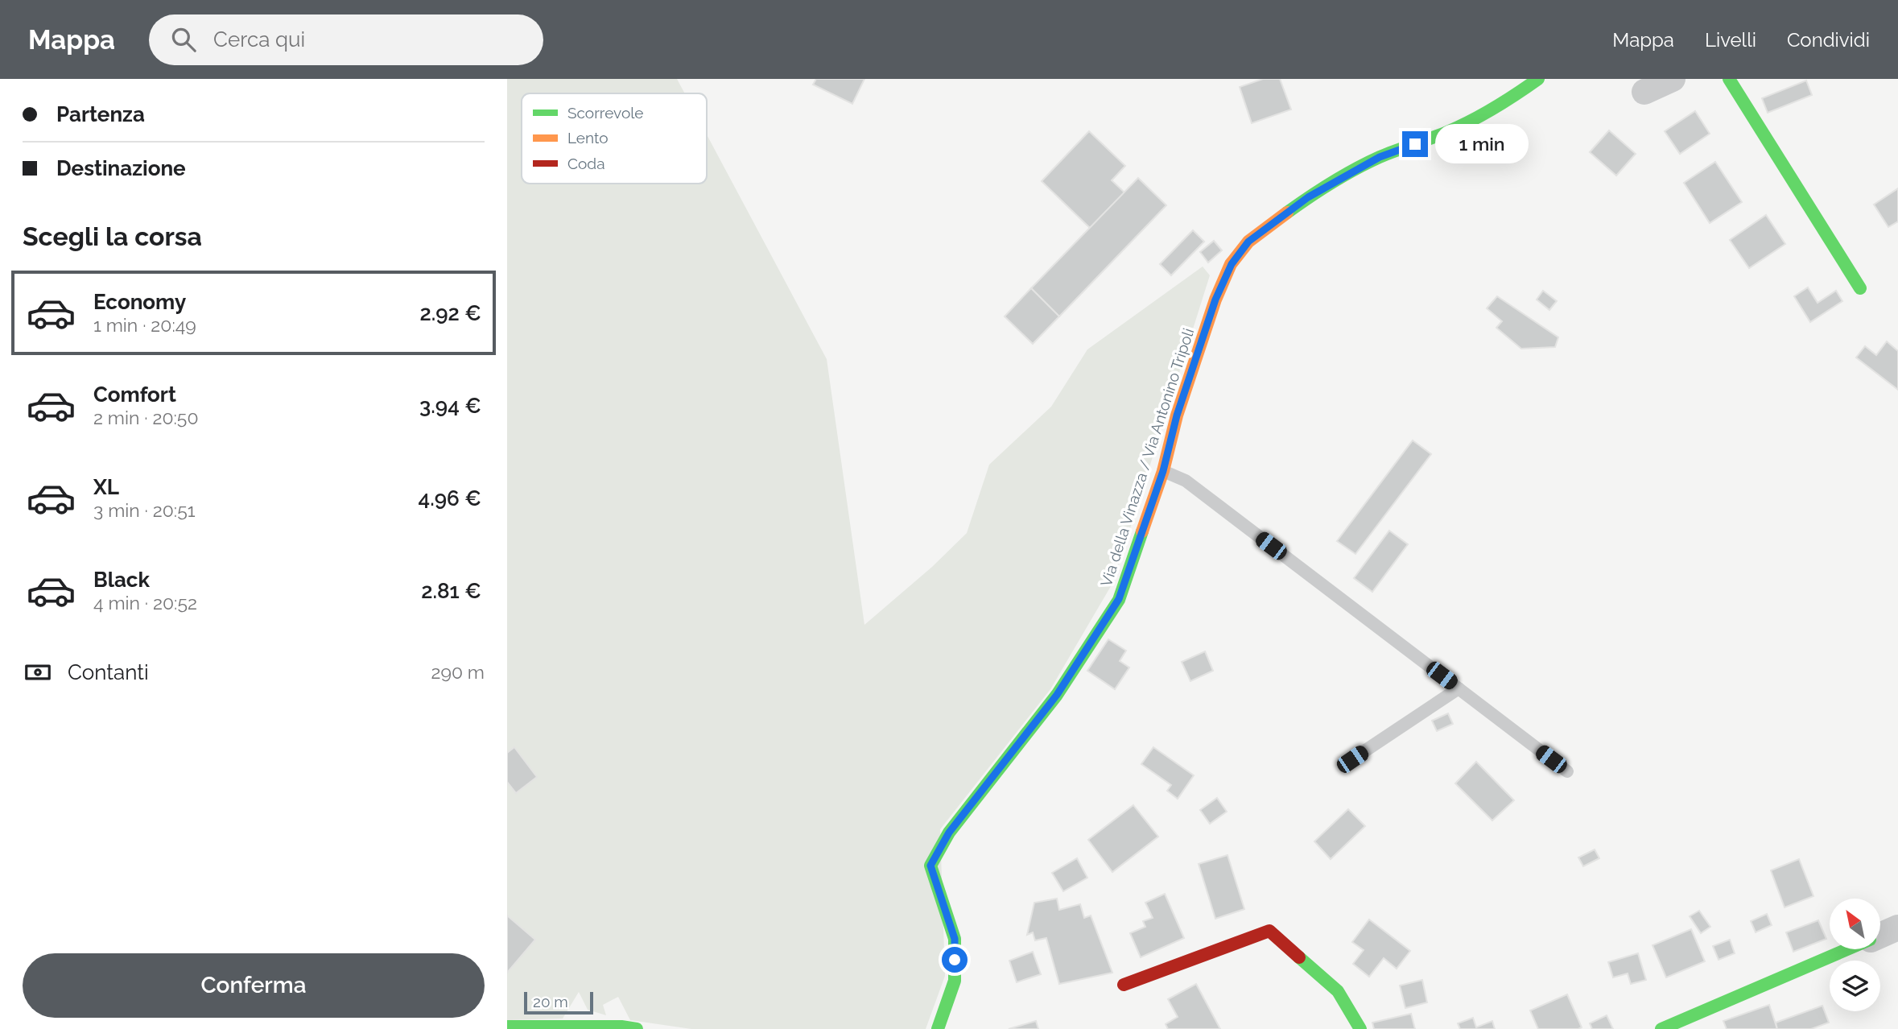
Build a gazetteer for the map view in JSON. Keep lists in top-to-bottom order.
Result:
{
  "streets": {
    "street": ["Via della Vinazza / Via Antonino Tripoli"]
  },
  "legend": ["Scorrevole", "Lento", "Coda"],
  "scale_bar": "20 m",
  "north": "top left",
  "page": {
    "header": "Mappa",
    "search": "Cerca qui",
    "nav": ["Mappa", "Livelli", "Condividi"],
    "banner": ["Partenza", "Destinazione"],
    "bubble": "1 min",
    "heading": "Scegli la corsa",
    "list": [
      {
        "name": "Economy",
        "note": "1 min · 20:49",
        "value": "2.92 €"
      },
      {
        "name": "Comfort",
        "note": "2 min · 20:50",
        "value": "3.94 €"
      },
      {
        "name": "XL",
        "note": "3 min · 20:51",
        "value": "4.96 €"
      },
      {
        "name": "Black",
        "note": "4 min · 20:52",
        "value": "2.81 €"
      }
    ],
    "pay": ["Contanti", "290 m"],
    "buttons": "Conferma",
    "scale": "20 m"
  }
}
